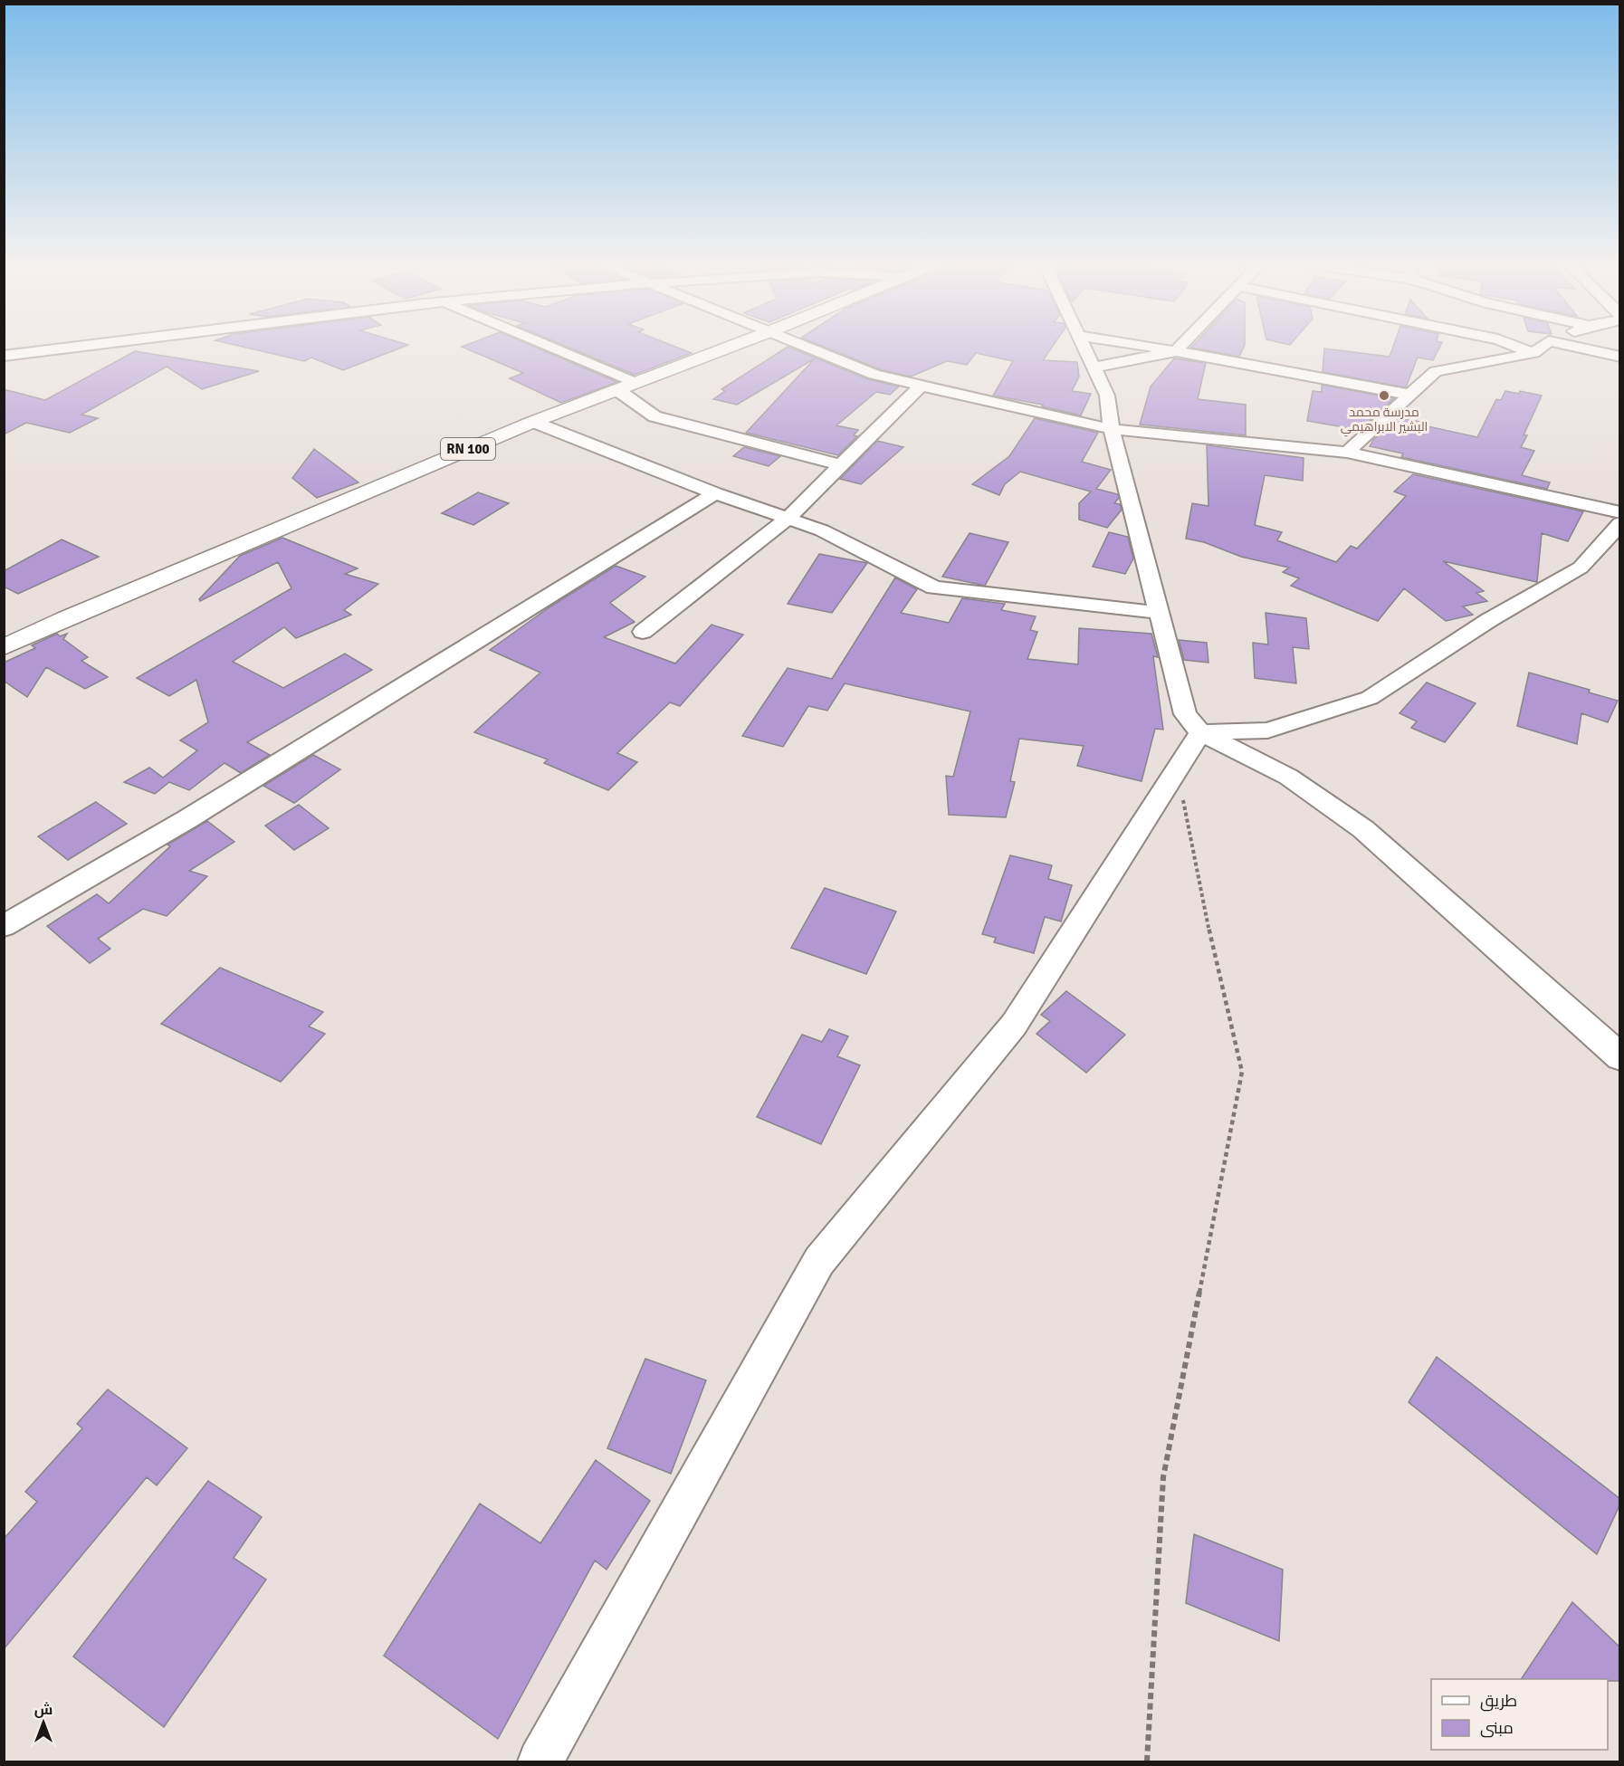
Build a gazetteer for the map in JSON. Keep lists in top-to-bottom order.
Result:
{
  "streets": {
    "main road": ["RN 100"]
  },
  "places": ["مدرسة محمد البشير الابراهيمي"],
  "legend": ["طريق", "مبنى"],
  "north": "top"
}
